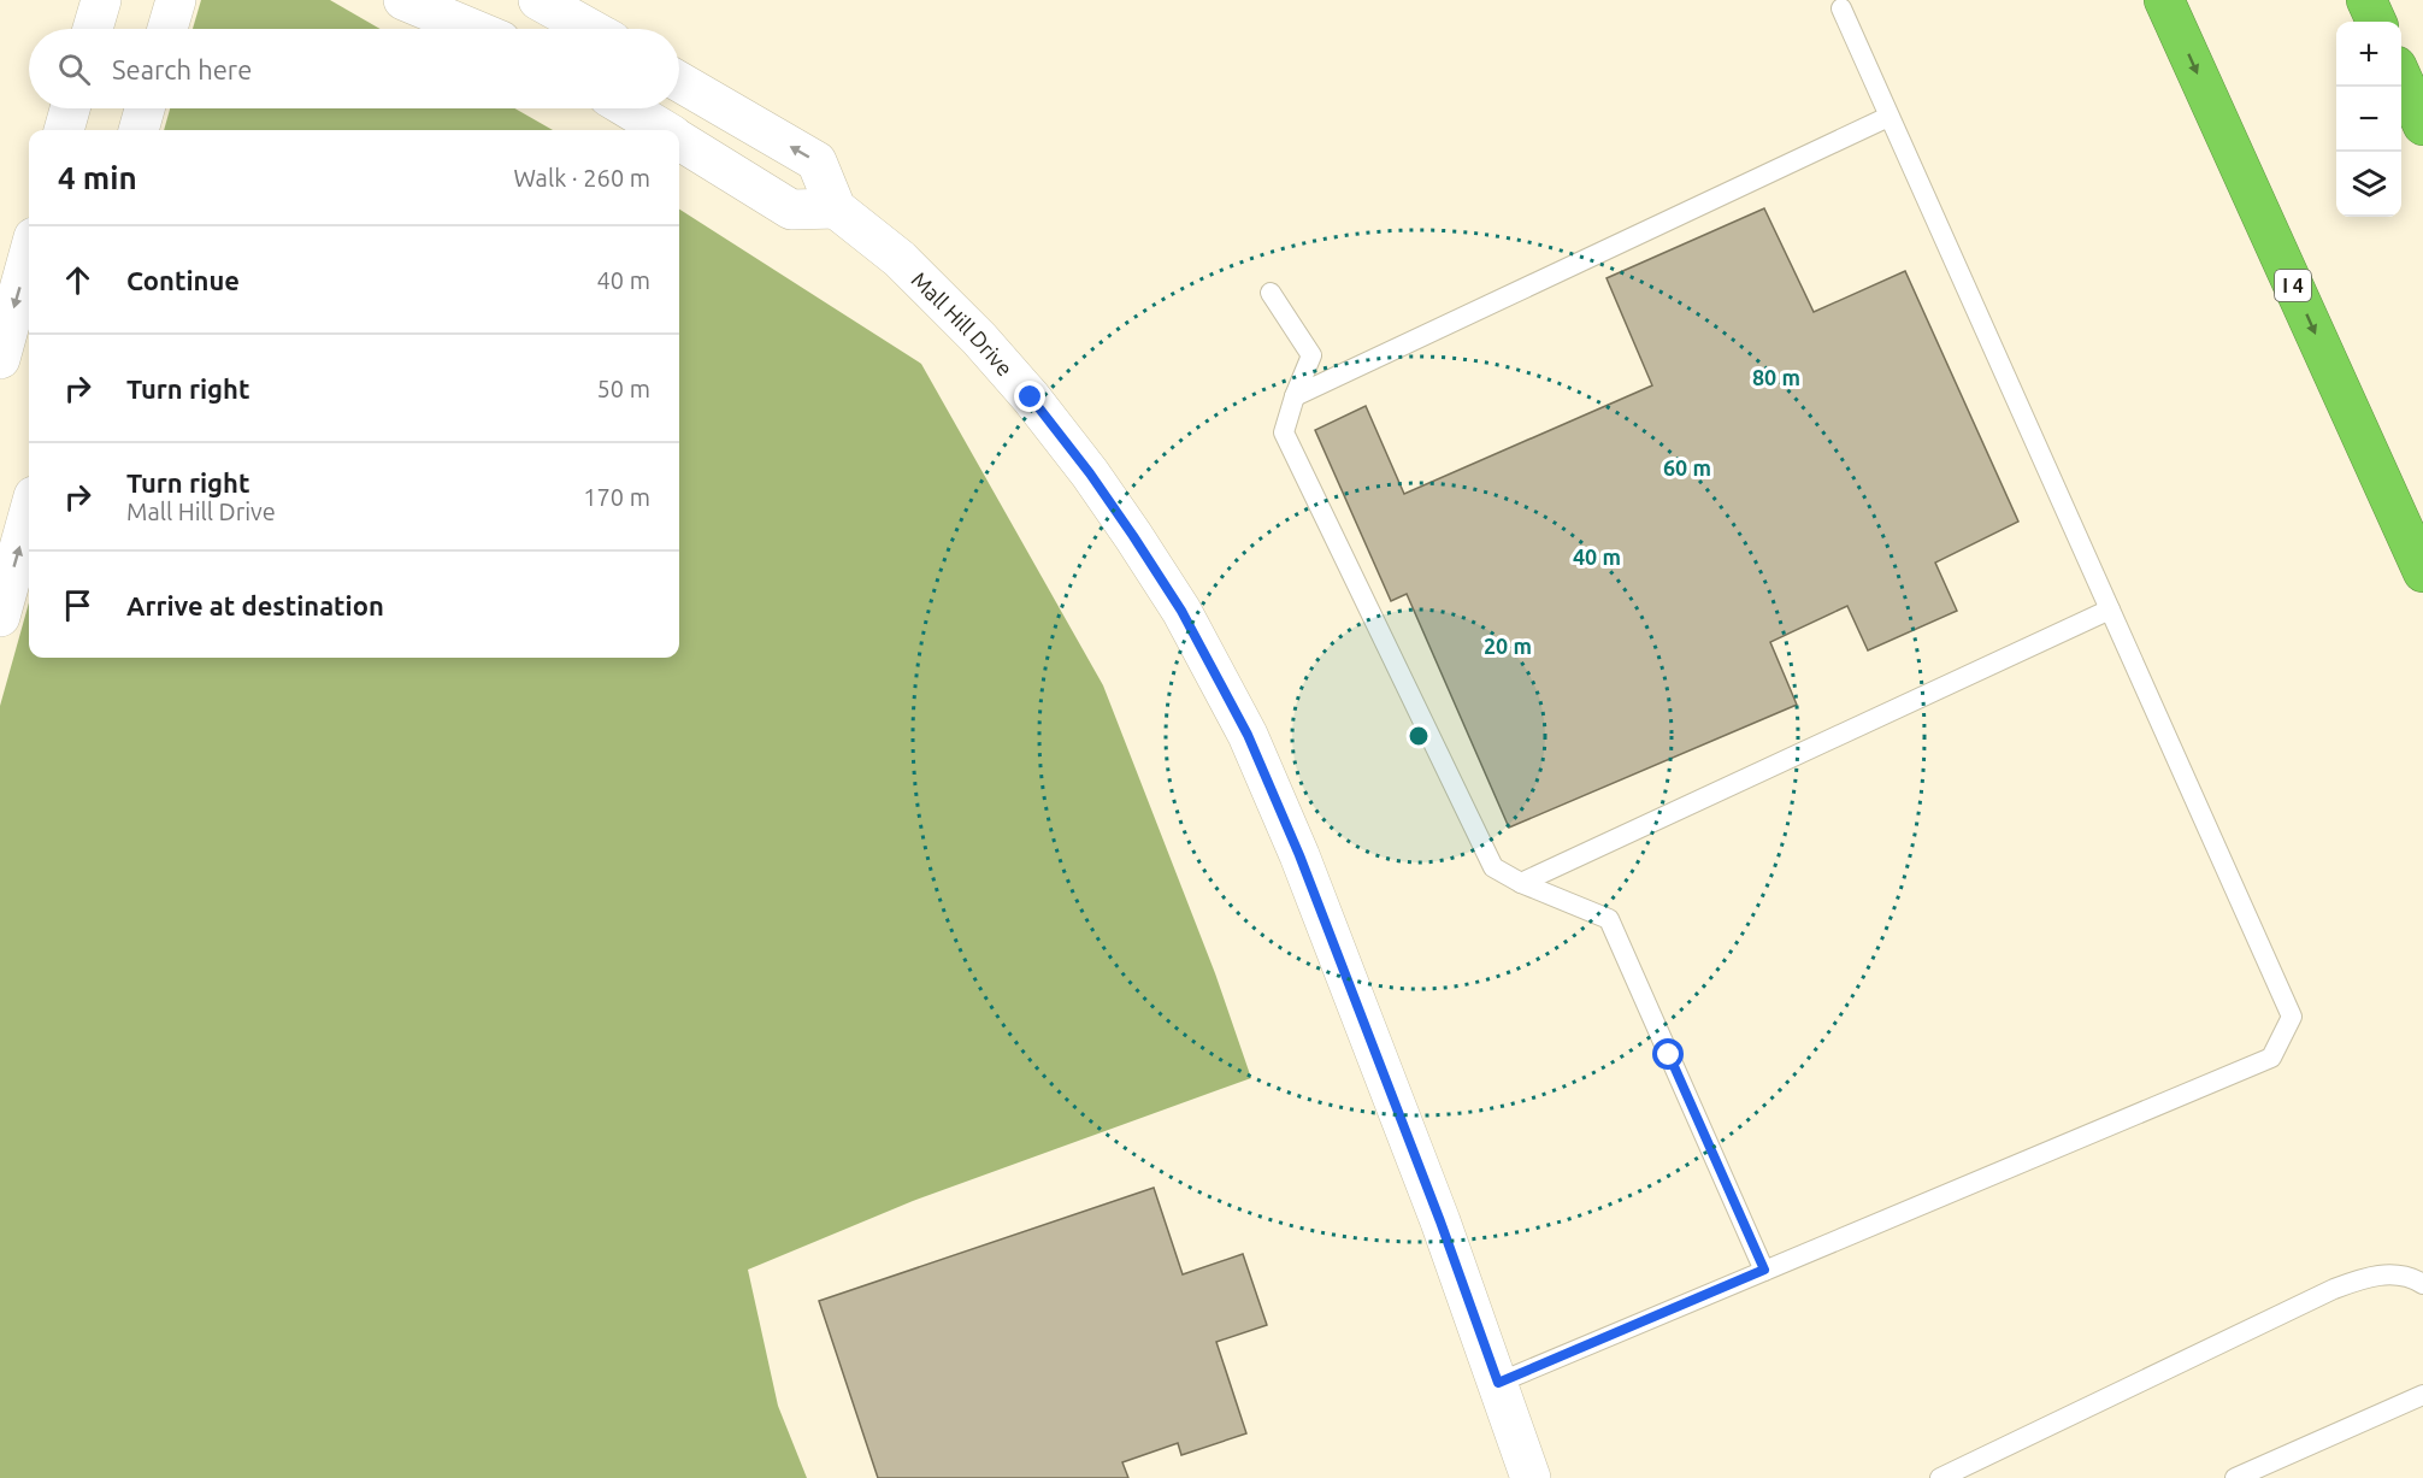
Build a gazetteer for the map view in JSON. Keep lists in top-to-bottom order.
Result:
{
  "streets": {
    "highway": ["I 4"],
    "street": ["Mall Hill Drive"]
  },
  "page": {
    "map_buttons": ["+", "−"],
    "search": "Search here",
    "heading": ["4 min", "Walk · 260 m"],
    "list": [
      ["Continue", "40 m"],
      ["Turn right", "50 m"],
      ["Turn right", "Mall Hill Drive", "170 m"],
      "Arrive at destination"
    ]
  },
  "rings": [
    "80 m",
    "60 m",
    "40 m",
    "20 m"
  ]
}
